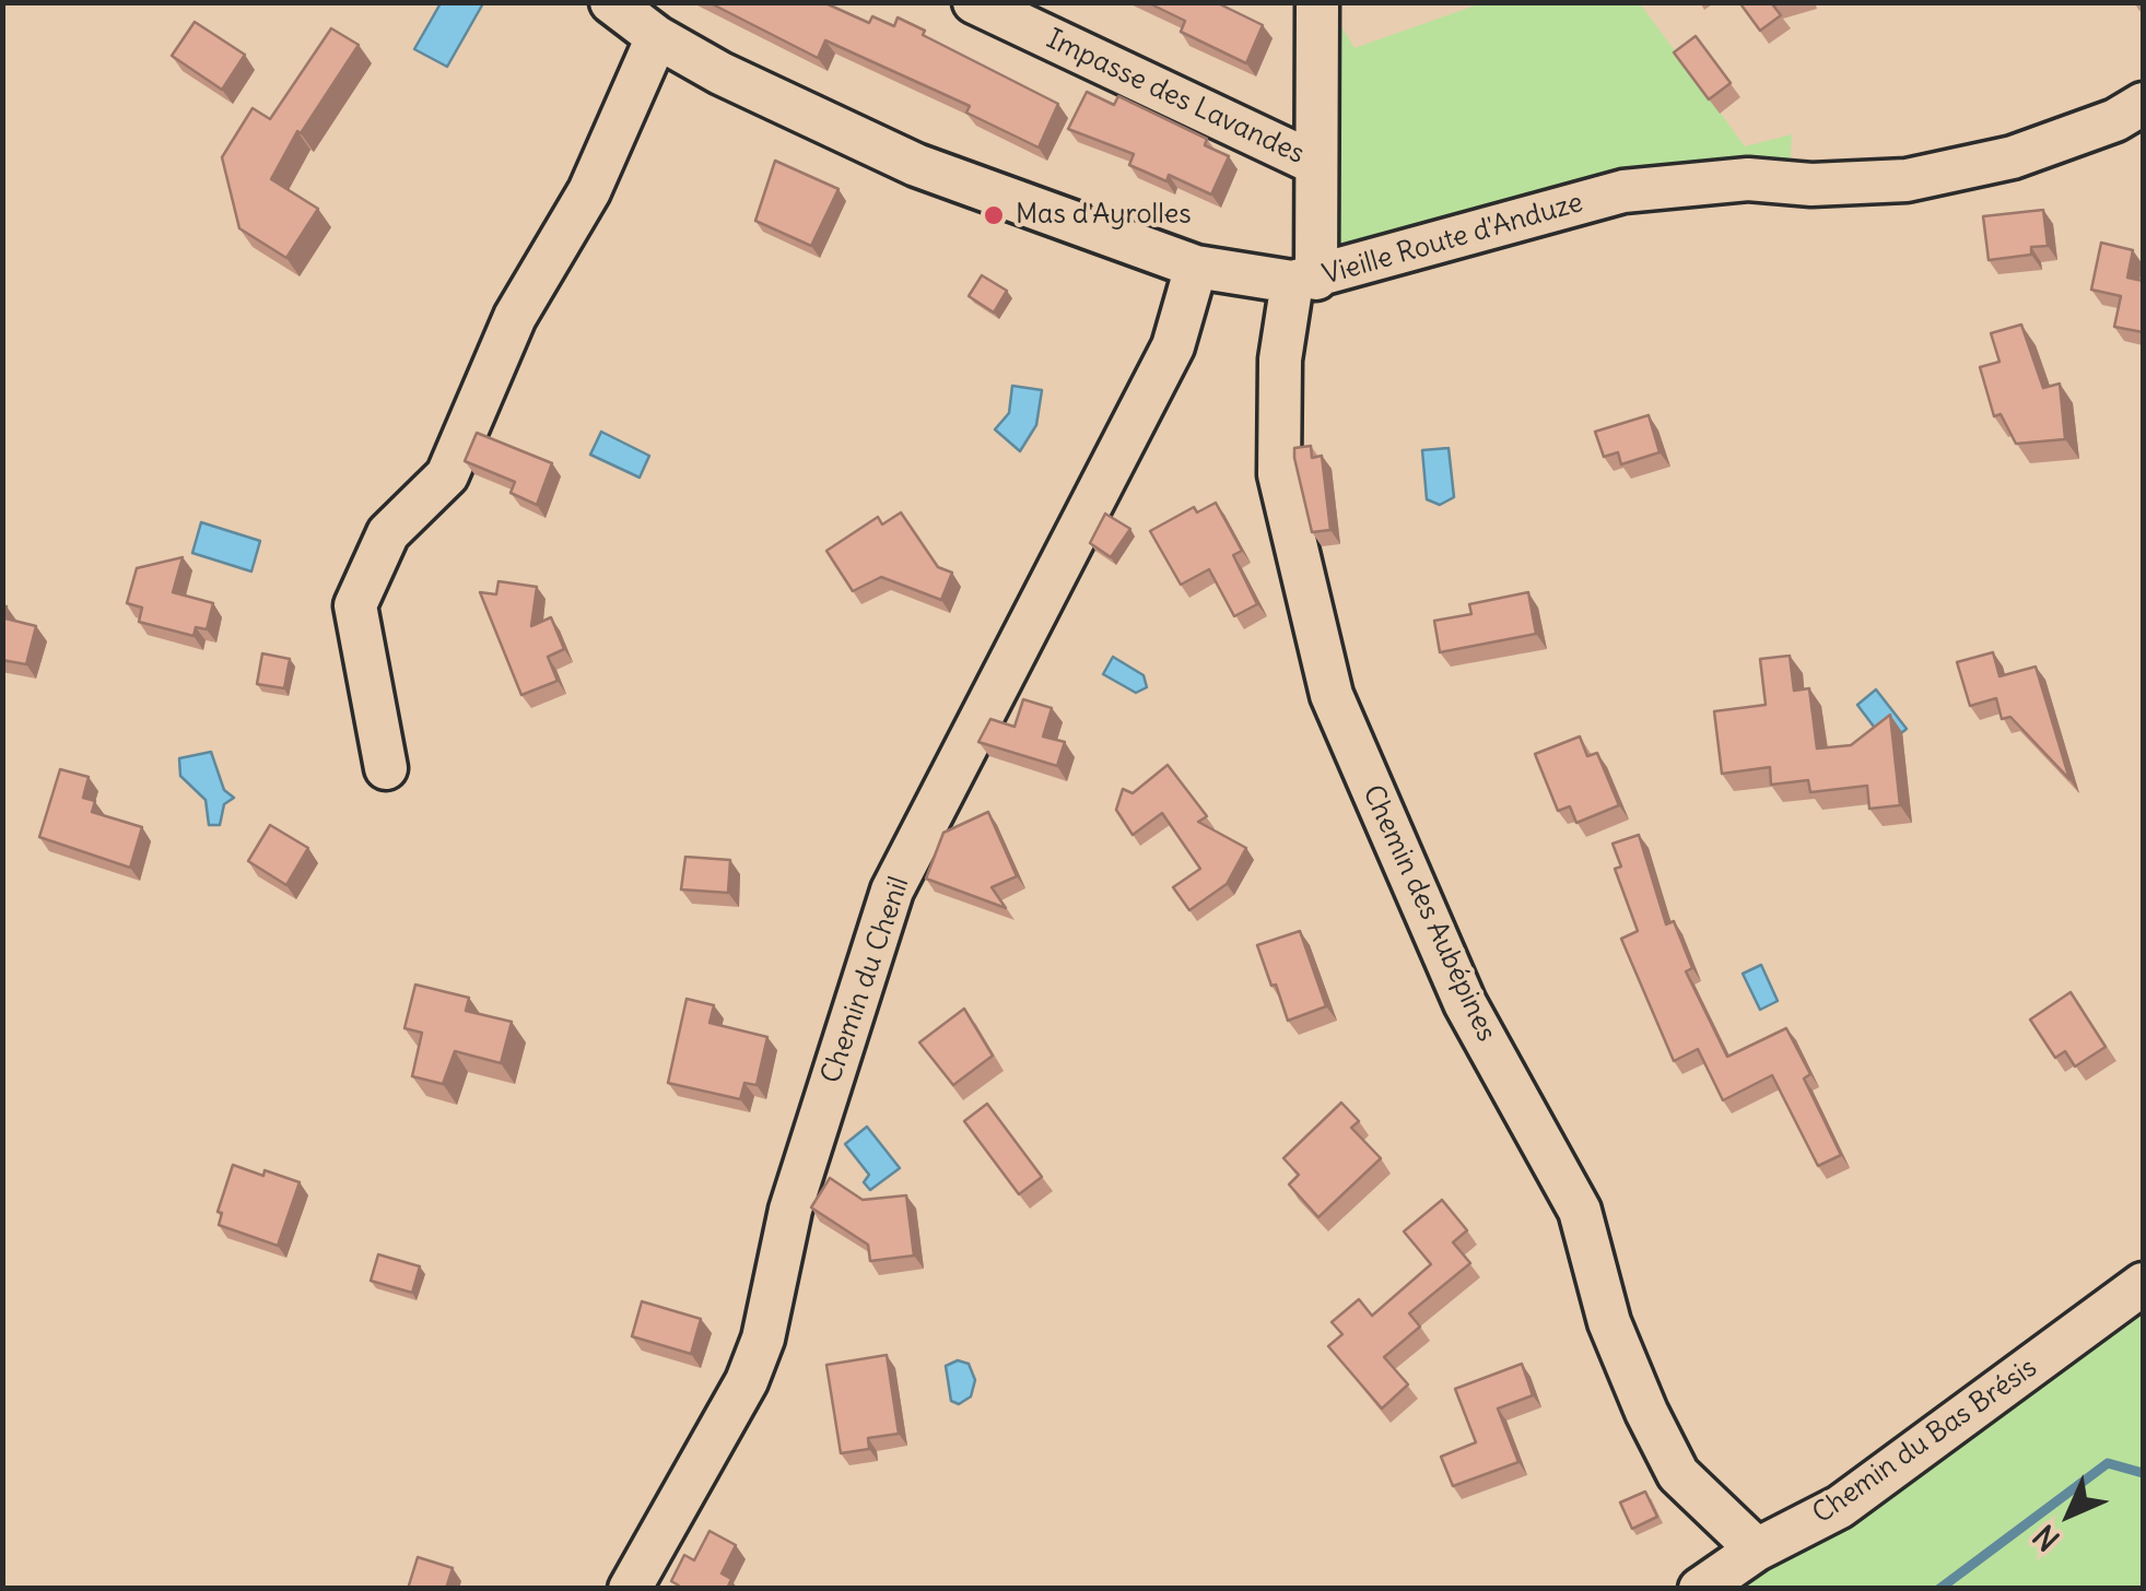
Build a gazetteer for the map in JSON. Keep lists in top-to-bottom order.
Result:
{
  "streets": {
    "street": [
      "Impasse des Lavandes",
      "Vieille Route d'Anduze",
      "Chemin des Aubépines",
      "Chemin du Chenil",
      "Chemin du Bas Brésis"
    ]
  },
  "crossings": [
    ["Impasse des Lavandes", "Chemin des Aubépines"],
    ["Vieille Route d'Anduze", "Chemin des Aubépines"],
    ["Vieille Route d'Anduze", "Chemin du Chenil"],
    ["Chemin des Aubépines", "Chemin du Bas Brésis"]
  ],
  "places": ["Mas d'Ayrolles"],
  "north": "bottom left"
}
